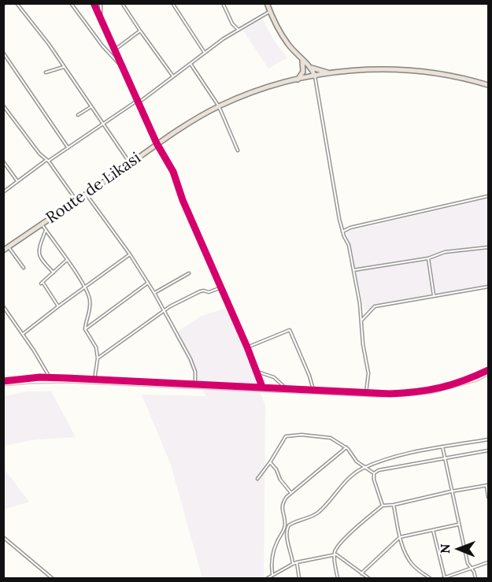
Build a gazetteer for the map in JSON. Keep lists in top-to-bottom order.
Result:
{
  "streets": {
    "highway": ["Route de Likasi"]
  },
  "north": "left"
}
